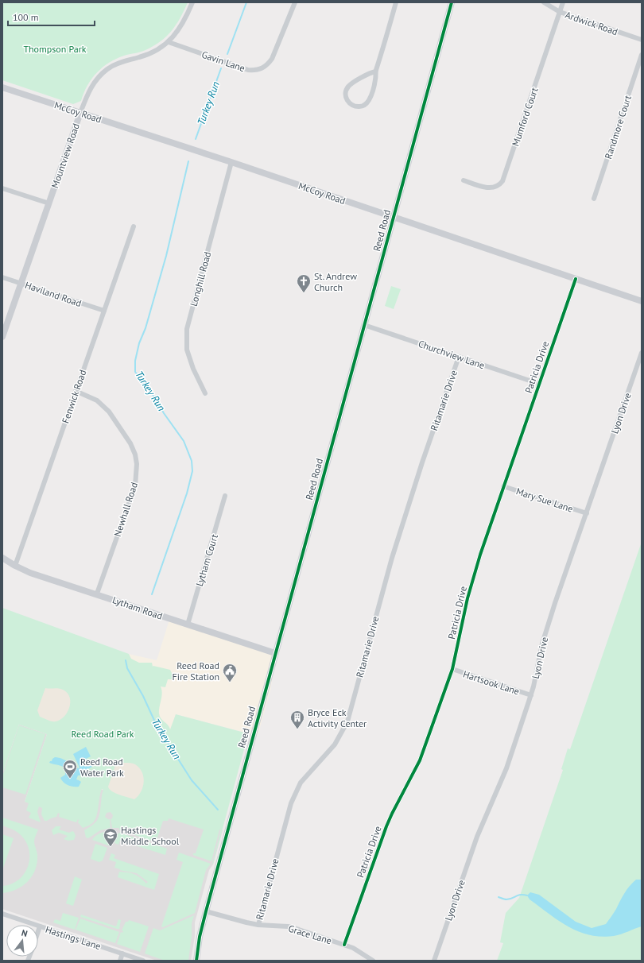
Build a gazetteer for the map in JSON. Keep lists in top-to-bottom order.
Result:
{
  "streets": {
    "main road": [
      "McCoy Road",
      "Mountview Road",
      "Reed Road",
      "Lytham Road"
    ],
    "street": [
      "Ardwick Road",
      "Gavin Lane",
      "Mumford Court",
      "Randmore Court",
      "Longhill Road",
      "Haviland Road",
      "Churchview Lane",
      "Patricia Drive",
      "Fenwick Road",
      "Ritamarie Drive",
      "Lyon Drive",
      "Mary Sue Lane",
      "Newhall Road",
      "Lytham Court",
      "Hartsook Lane",
      "Grace Lane",
      "Hastings Lane"
    ]
  },
  "crossings": [
    ["Ardwick Road", "Mumford Court"],
    ["Gavin Lane", "Mountview Road"],
    ["McCoy Road", "Mountview Road"],
    ["McCoy Road", "Reed Road"],
    ["McCoy Road", "Longhill Road"],
    ["McCoy Road", "Patricia Drive"],
    ["Mountview Road", "Haviland Road"],
    ["Reed Road", "Churchview Lane"],
    ["Reed Road", "Lytham Road"],
    ["Reed Road", "Grace Lane"],
    ["Haviland Road", "Fenwick Road"],
    ["Churchview Lane", "Patricia Drive"],
    ["Churchview Lane", "Ritamarie Drive"],
    ["Patricia Drive", "Mary Sue Lane"],
    ["Patricia Drive", "Hartsook Lane"],
    ["Patricia Drive", "Grace Lane"],
    ["Fenwick Road", "Newhall Road"],
    ["Fenwick Road", "Lytham Road"],
    ["Ritamarie Drive", "Grace Lane"],
    ["Lyon Drive", "Mary Sue Lane"],
    ["Lyon Drive", "Hartsook Lane"],
    ["Newhall Road", "Lytham Road"],
    ["Lytham Court", "Lytham Road"]
  ],
  "water": ["Turkey Run"],
  "parks": ["Thompson Park", "Reed Road Park"],
  "places": {
    "church": ["St. Andrew Church"],
    "public building": ["Reed Road Fire Station"],
    "building": ["Bryce Eck Activity Center"],
    "sports": ["Reed Road Water Park"],
    "school or university": ["Hastings Middle School"]
  },
  "scale_bar": "100 m",
  "north": "top"
}
